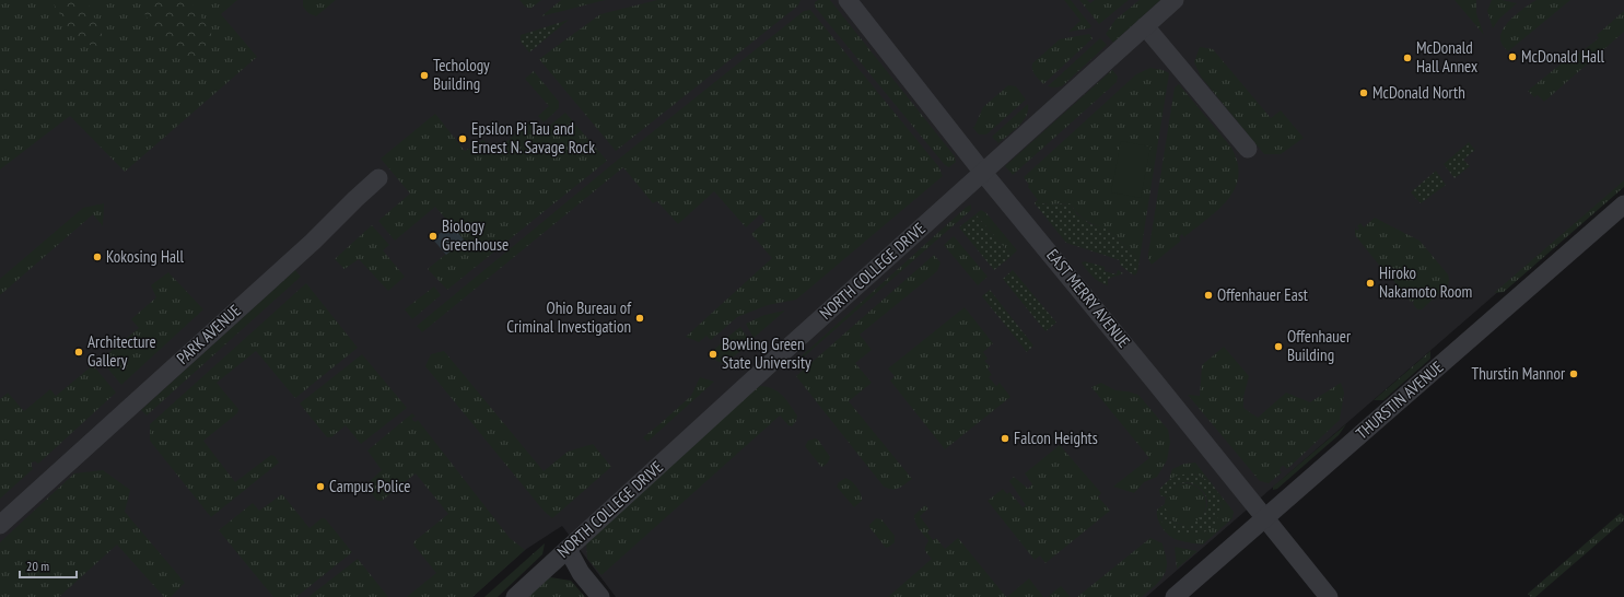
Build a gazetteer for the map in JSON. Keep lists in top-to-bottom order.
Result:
{
  "streets": {
    "street": [
      "NORTH COLLEGE DRIVE",
      "EAST MERRY AVENUE",
      "PARK AVENUE",
      "THURSTIN AVENUE"
    ]
  },
  "crossings": [
    ["NORTH COLLEGE DRIVE", "EAST MERRY AVENUE"],
    ["EAST MERRY AVENUE", "THURSTIN AVENUE"]
  ],
  "places": [
    "McDonald Hall",
    "McDonald Hall Annex",
    "Techology Building",
    "McDonald North",
    "Epsilon Pi Tau and Ernest N. Savage Rock",
    "Biology Greenhouse",
    "Kokosing Hall",
    "Hiroko Nakamoto Room",
    "Offenhauer East",
    "Ohio Bureau of Criminal Investigation",
    "Offenhauer Building",
    "Architecture Gallery",
    "Bowling Green State University",
    "Thurstin Mannor",
    "Falcon Heights",
    "Campus Police"
  ],
  "scale_bar": "20 m"
}
